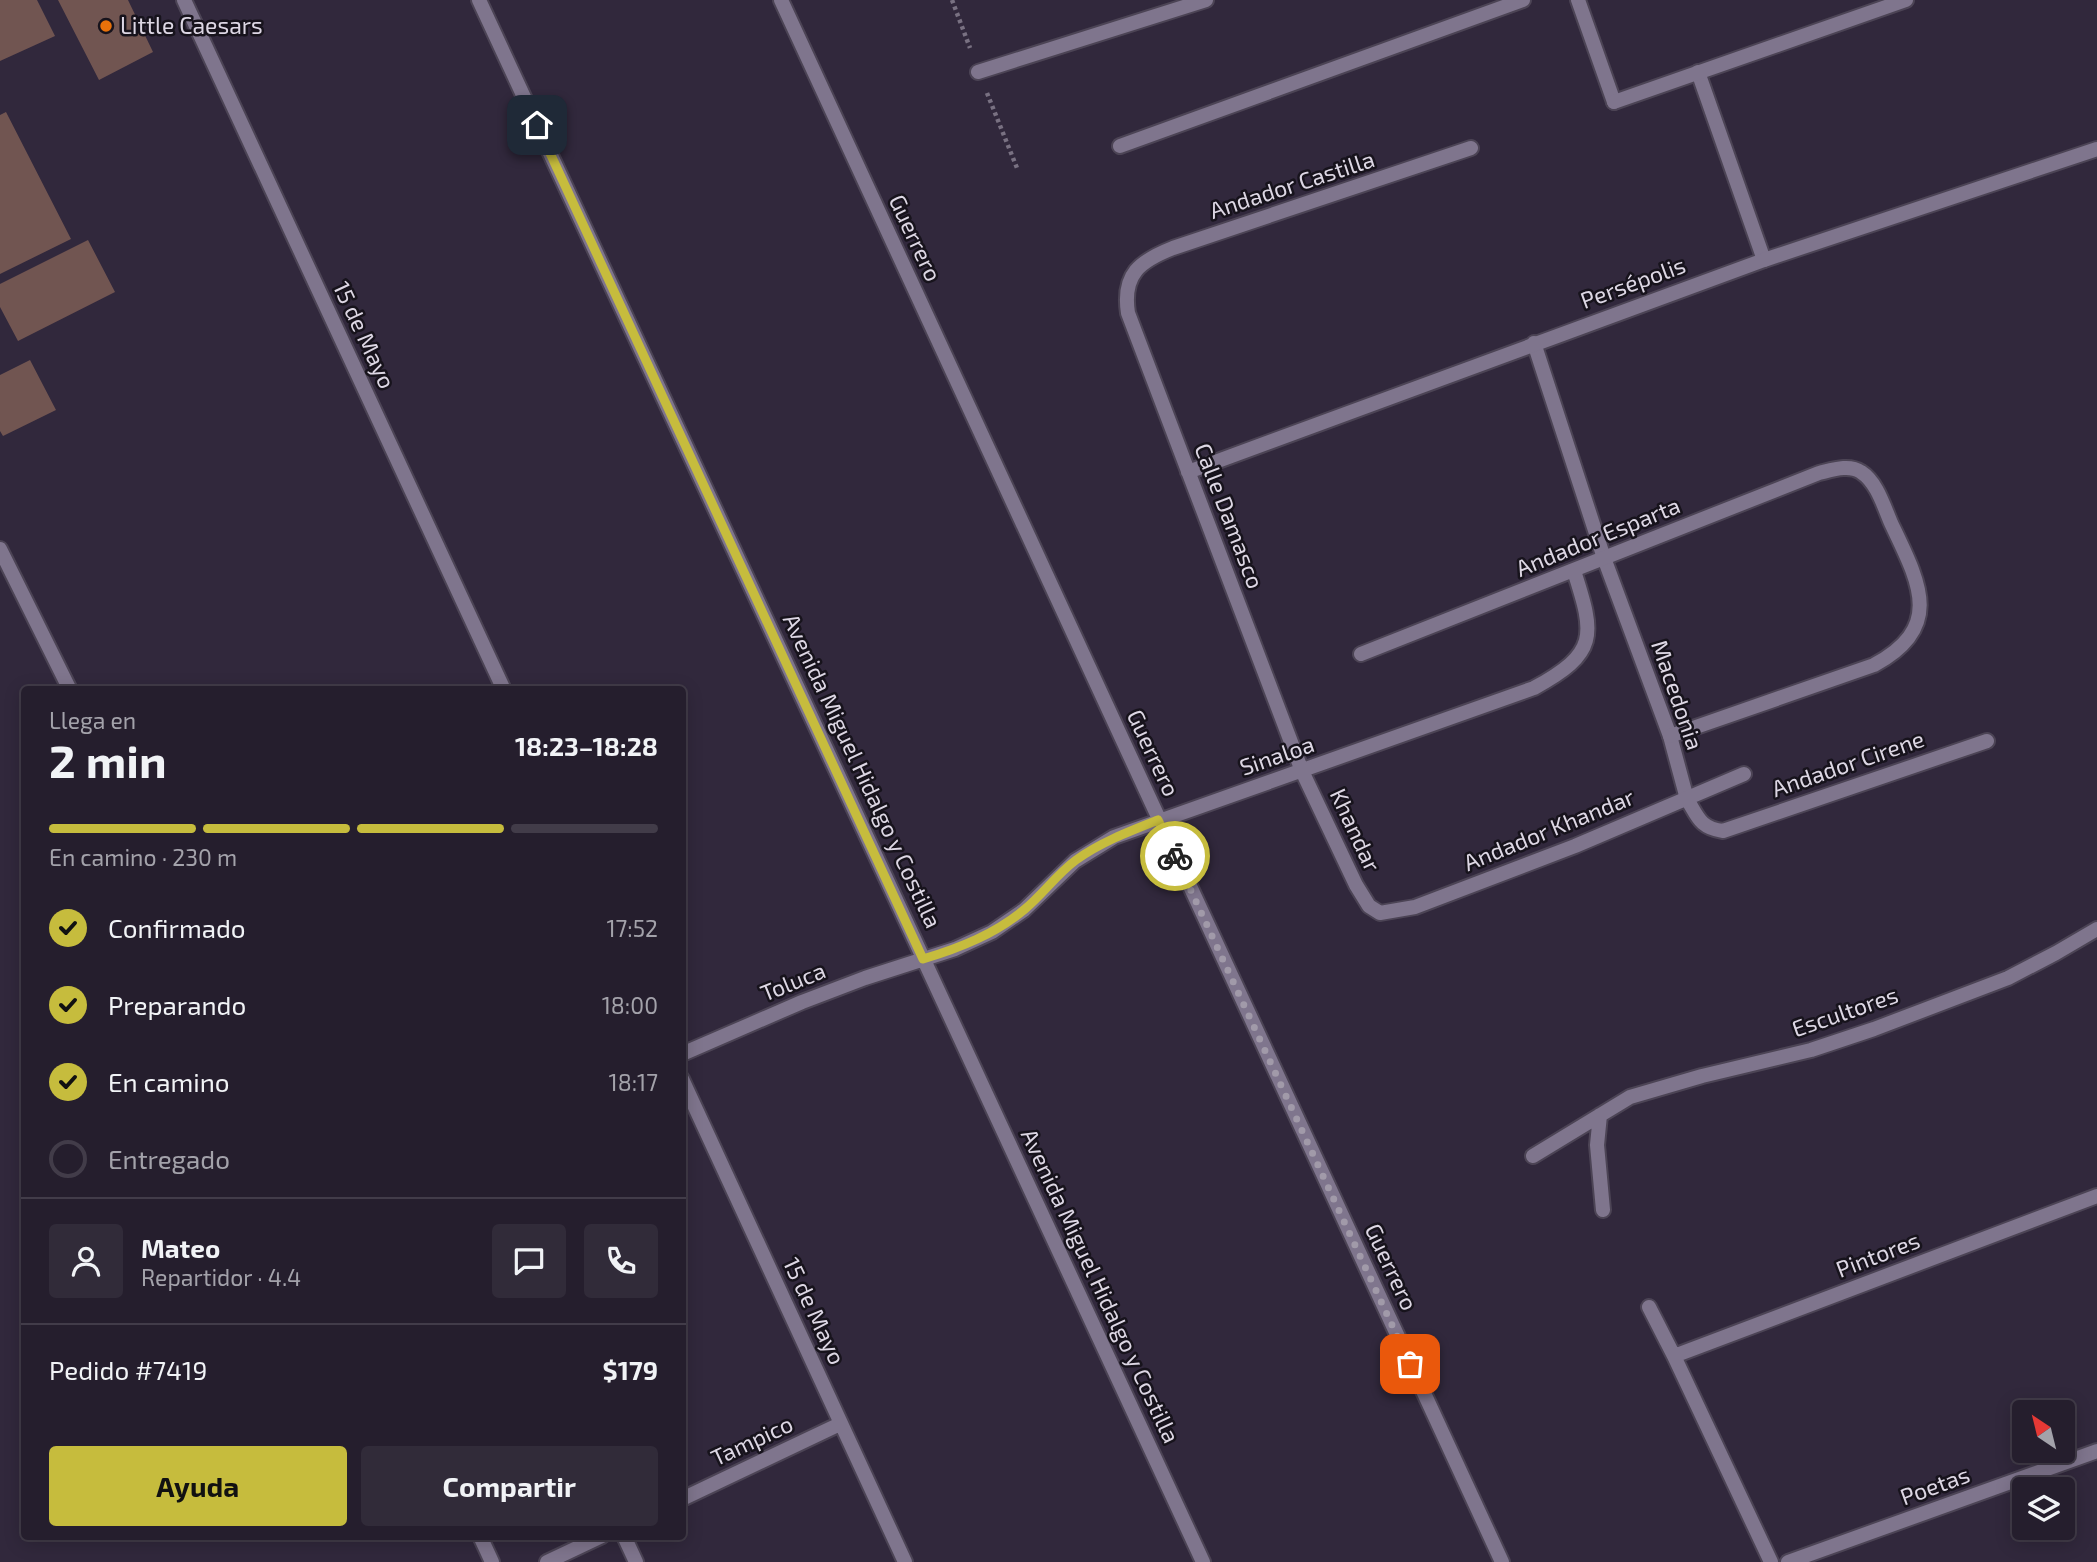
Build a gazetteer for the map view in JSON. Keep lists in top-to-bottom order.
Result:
{
  "streets": {
    "street": [
      "Andador Castilla",
      "Guerrero",
      "Persépolis",
      "15 de Mayo",
      "Calle Damasco",
      "Andador Esparta",
      "Macedonia",
      "Sinaloa",
      "Andador Cirene",
      "Avenida Miguel Hidalgo y Costilla",
      "Khandar",
      "Andador Khandar",
      "Toluca",
      "Escultores",
      "Pintores",
      "Tampico",
      "Poetas"
    ]
  },
  "crossings": [
    ["Andador Castilla", "Calle Damasco"],
    ["Guerrero", "Sinaloa"],
    ["Persépolis", "Calle Damasco"],
    ["Persépolis", "Macedonia"],
    ["15 de Mayo", "Tampico"],
    ["Calle Damasco", "Sinaloa"],
    ["Calle Damasco", "Khandar"],
    ["Andador Esparta", "Macedonia"],
    ["Andador Esparta", "Sinaloa"],
    ["Macedonia", "Andador Cirene"],
    ["Macedonia", "Andador Khandar"],
    ["Sinaloa", "Avenida Miguel Hidalgo y Costilla"],
    ["Sinaloa", "Khandar"],
    ["Sinaloa", "Toluca"],
    ["Avenida Miguel Hidalgo y Costilla", "Toluca"],
    ["Khandar", "Andador Khandar"]
  ],
  "places": ["Little Caesars"],
  "north": "top left",
  "page": {
    "heading": ["2 min", "Llega en", "18:23–18:28"],
    "panel": [
      "Mateo",
      "Repartidor · 4.4",
      "Pedido #7419",
      "$179"
    ],
    "bar": "En camino · 230 m",
    "list": [
      ["Confirmado", "17:52"],
      ["Preparando", "18:00"],
      ["En camino", "18:17"],
      "Entregado"
    ],
    "buttons": ["Ayuda", "Compartir"]
  }
}
